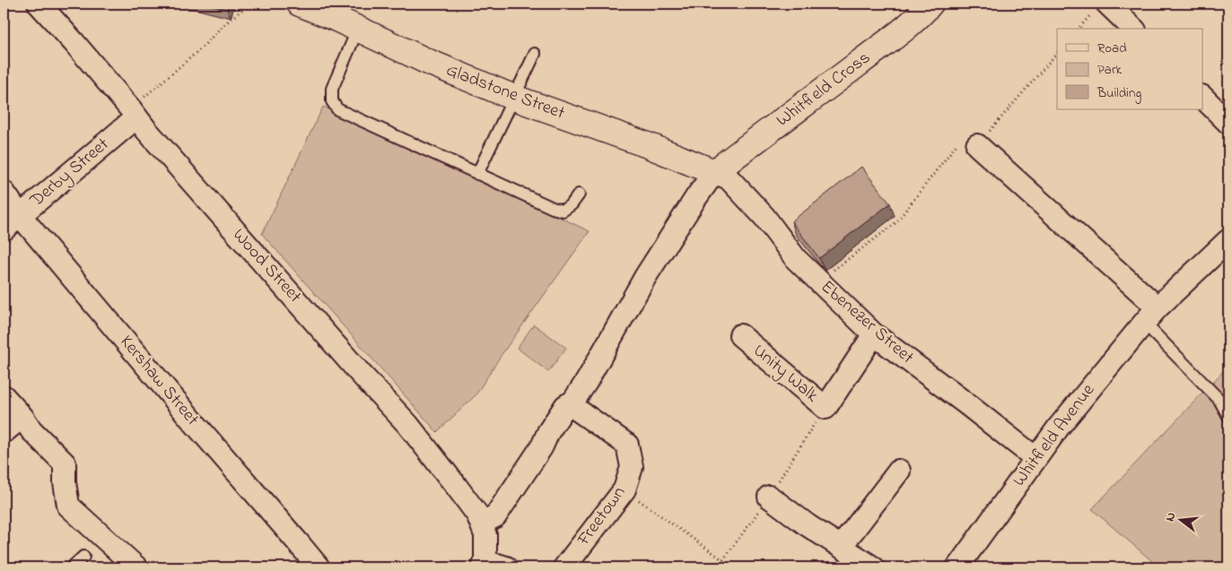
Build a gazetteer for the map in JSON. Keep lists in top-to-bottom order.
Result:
{
  "streets": {
    "street": [
      "Whitfield Cross",
      "Gladstone Street",
      "Derby Street",
      "Wood Street",
      "Ebenezer Street",
      "Unity Walk",
      "Kershaw Street",
      "Whitfield Avenue",
      "Freetown"
    ]
  },
  "crossings": [
    ["Whitfield Cross", "Gladstone Street"],
    ["Whitfield Cross", "Ebenezer Street"],
    ["Gladstone Street", "Ebenezer Street"],
    ["Derby Street", "Wood Street"],
    ["Derby Street", "Kershaw Street"],
    ["Ebenezer Street", "Unity Walk"],
    ["Ebenezer Street", "Whitfield Avenue"]
  ],
  "legend": ["Road", "Park", "Building"],
  "north": "left"
}
